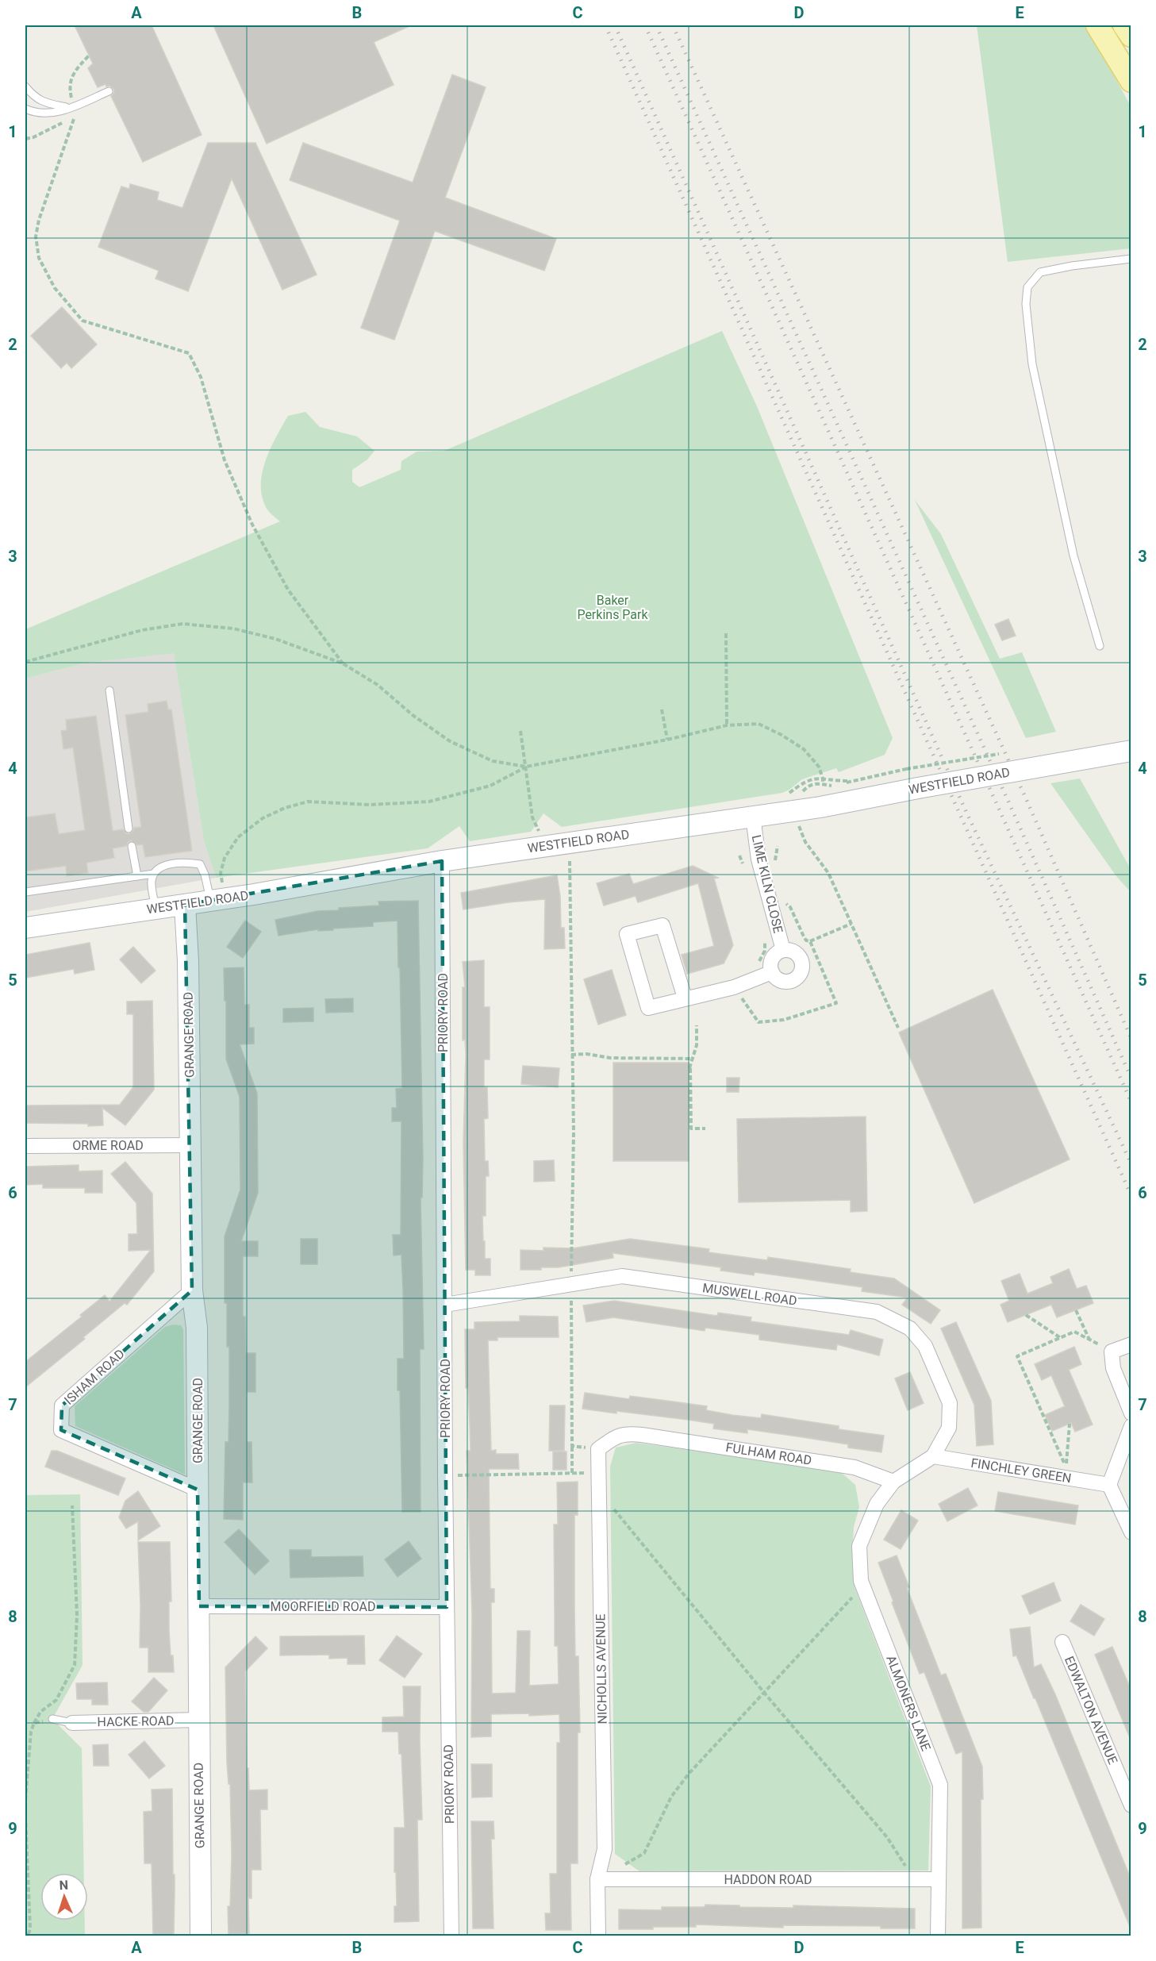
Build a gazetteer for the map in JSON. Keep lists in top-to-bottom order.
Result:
{
  "streets": {
    "street": [
      "WESTFIELD ROAD",
      "LIME KILN CLOSE",
      "PRIORY ROAD",
      "GRANGE ROAD",
      "ORME ROAD",
      "MUSWELL ROAD",
      "ISHAM ROAD",
      "FULHAM ROAD",
      "FINCHLEY GREEN",
      "MOORFIELD ROAD",
      "NICHOLLS AVENUE",
      "ALMONERS LANE",
      "EDWALTON AVENUE",
      "HACKE ROAD",
      "HADDON ROAD"
    ]
  },
  "crossings": [
    ["WESTFIELD ROAD", "LIME KILN CLOSE"],
    ["WESTFIELD ROAD", "PRIORY ROAD"],
    ["WESTFIELD ROAD", "GRANGE ROAD"],
    ["PRIORY ROAD", "MUSWELL ROAD"],
    ["PRIORY ROAD", "MOORFIELD ROAD"],
    ["GRANGE ROAD", "ORME ROAD"],
    ["GRANGE ROAD", "ISHAM ROAD"],
    ["GRANGE ROAD", "MOORFIELD ROAD"],
    ["GRANGE ROAD", "HACKE ROAD"],
    ["MUSWELL ROAD", "FINCHLEY GREEN"],
    ["FULHAM ROAD", "NICHOLLS AVENUE"],
    ["FULHAM ROAD", "ALMONERS LANE"],
    ["NICHOLLS AVENUE", "HADDON ROAD"],
    ["ALMONERS LANE", "HADDON ROAD"]
  ],
  "parks": ["Baker Perkins Park"],
  "north": "top",
  "grid": {
    "columns": [
      "A",
      "B",
      "C",
      "D",
      "E"
    ],
    "rows": [
      "1",
      "2",
      "3",
      "4",
      "5",
      "6",
      "7",
      "8",
      "9"
    ]
  }
}
